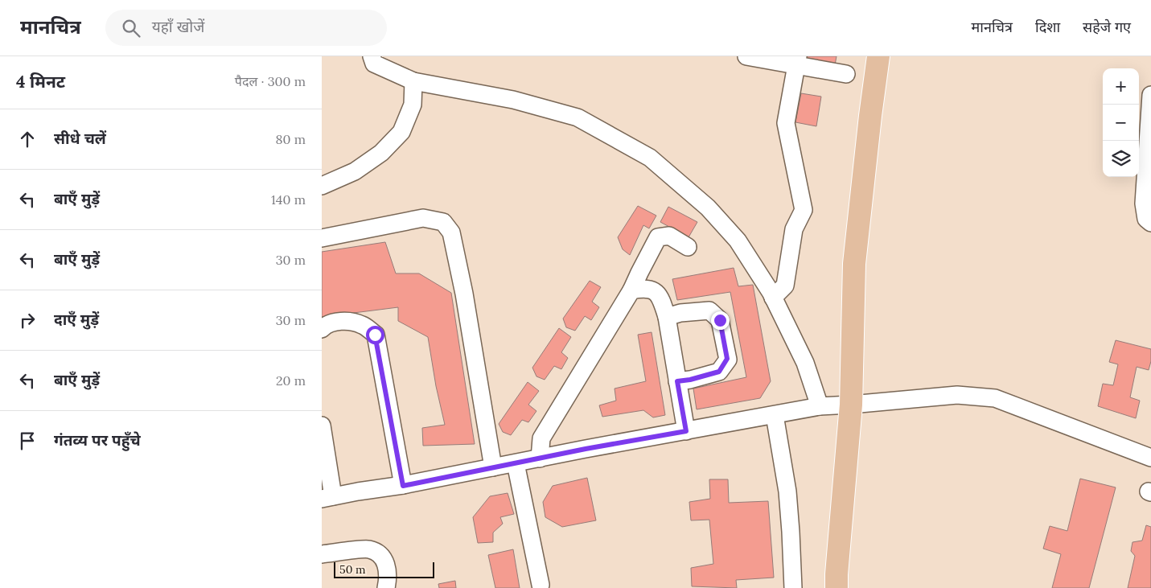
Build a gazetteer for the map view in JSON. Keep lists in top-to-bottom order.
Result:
{
  "scale_bar": "50 m",
  "page": {
    "header": "मानचित्र",
    "search": "यहाँ खोजें",
    "nav": ["मानचित्र", "दिशा", "सहेजे गए"],
    "heading": ["4 मिनट", "पैदल · 300 m"],
    "map_buttons": ["+", "−"],
    "list": [
      ["सीधे चलें", "80 m"],
      ["बाएँ मुड़ें", "140 m"],
      ["बाएँ मुड़ें", "30 m"],
      ["दाएँ मुड़ें", "30 m"],
      ["बाएँ मुड़ें", "20 m"],
      "गंतव्य पर पहुँचे"
    ],
    "scale": "50 m"
  }
}
